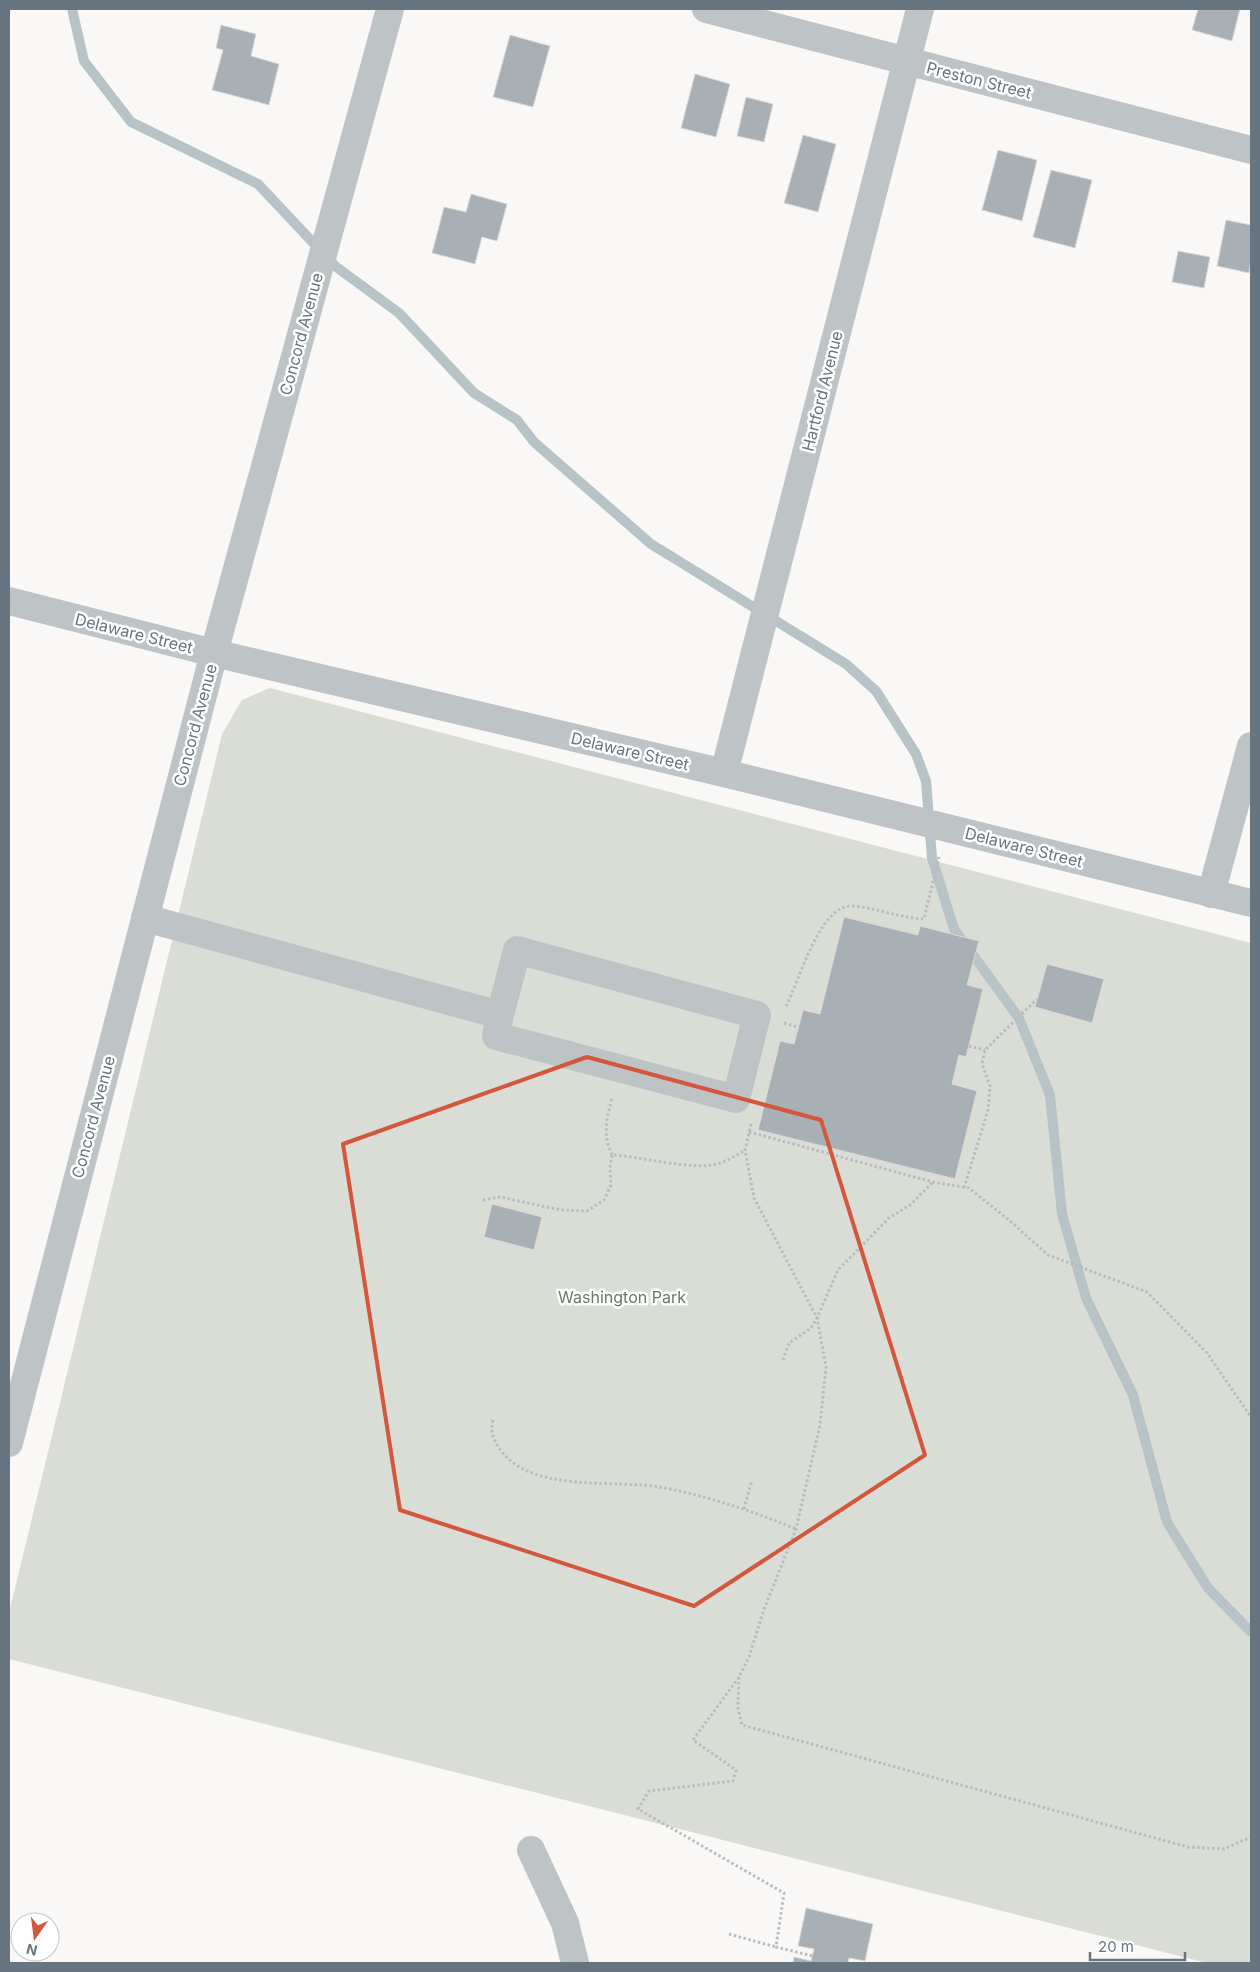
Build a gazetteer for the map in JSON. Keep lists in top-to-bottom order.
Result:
{
  "streets": {
    "street": [
      "Preston Street",
      "Concord Avenue",
      "Hartford Avenue",
      "Delaware Street"
    ]
  },
  "crossings": [
    ["Preston Street", "Hartford Avenue"],
    ["Concord Avenue", "Delaware Street"],
    ["Hartford Avenue", "Delaware Street"]
  ],
  "parks": ["Washington Park"],
  "scale_bar": "20 m",
  "north": "bottom"
}
